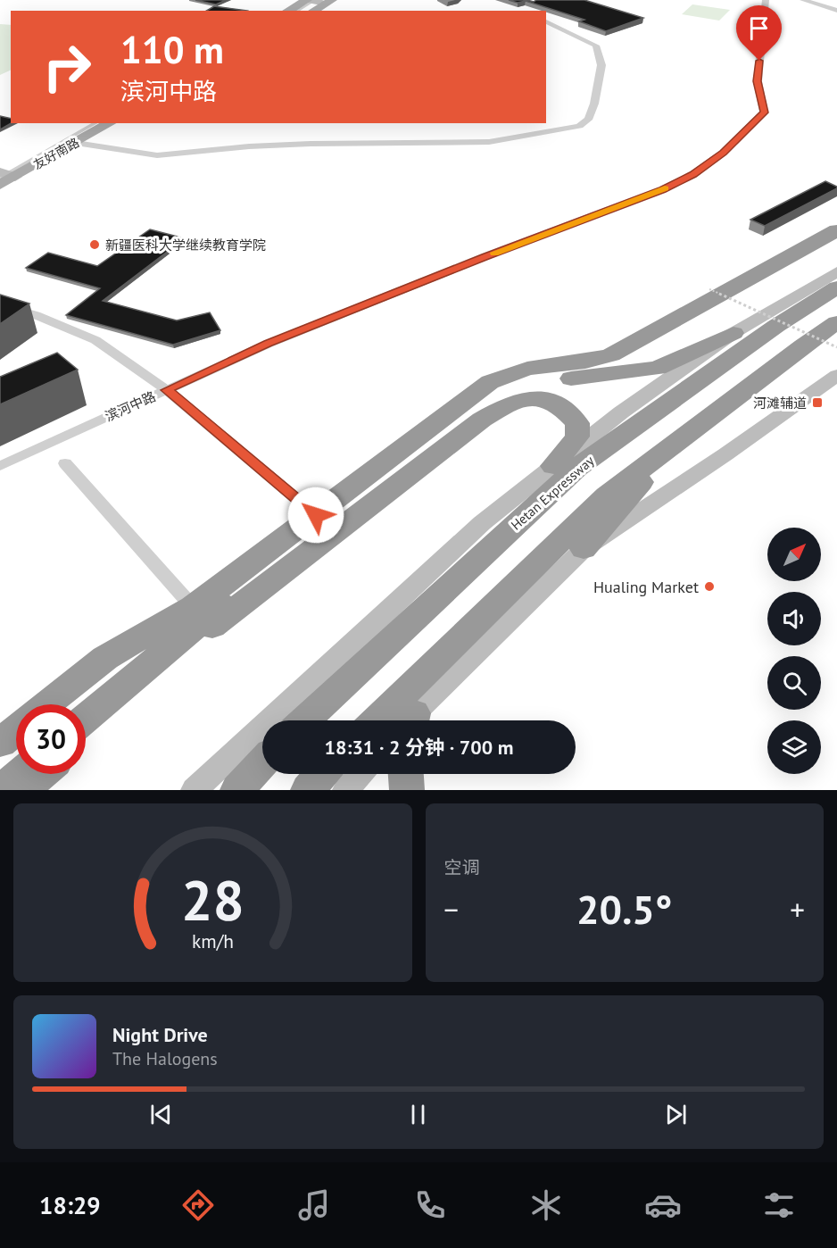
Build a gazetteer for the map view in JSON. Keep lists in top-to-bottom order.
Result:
{
  "streets": {
    "highway": ["Hetan Expressway"],
    "main road": ["友好南路"],
    "street": ["滨河中路"]
  },
  "places": {
    "other": ["新疆医科大学继续教育学院", "Hualing Market"],
    "transit": ["河滩辅道"]
  },
  "north": "top right",
  "page": {
    "turn": ["110 m", "滨河中路"],
    "limit": "30",
    "trip": "18:31 · 2 分钟 · 700 m",
    "tile": "空调",
    "heat": ["−", "20.5°", "+"],
    "song": ["Night Drive", "The Halogens"],
    "tabs": "18:29",
    "gauge": ["28", "km/h"]
  }
}
